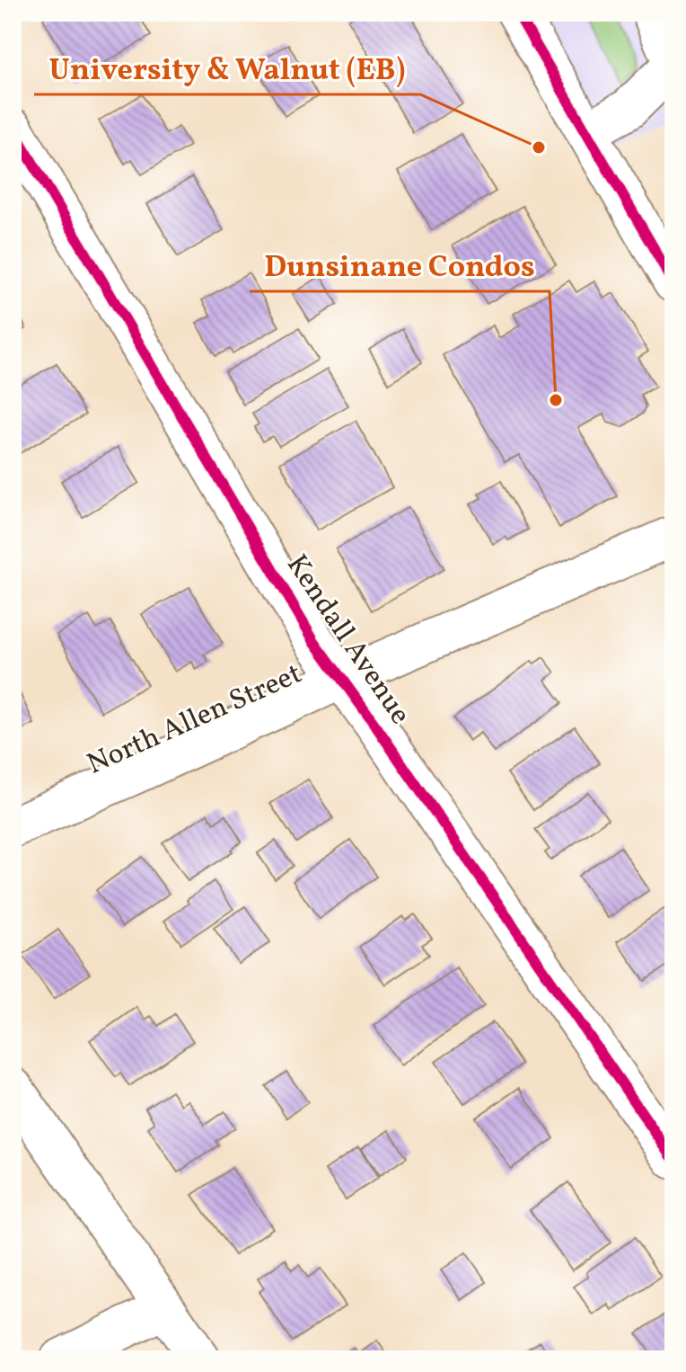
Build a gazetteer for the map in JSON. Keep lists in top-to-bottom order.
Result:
{
  "streets": {
    "street": ["Kendall Avenue", "North Allen Street"]
  },
  "crossings": [
    ["Kendall Avenue", "North Allen Street"]
  ],
  "places": ["University & Walnut (EB)", "Dunsinane Condos"]
}
